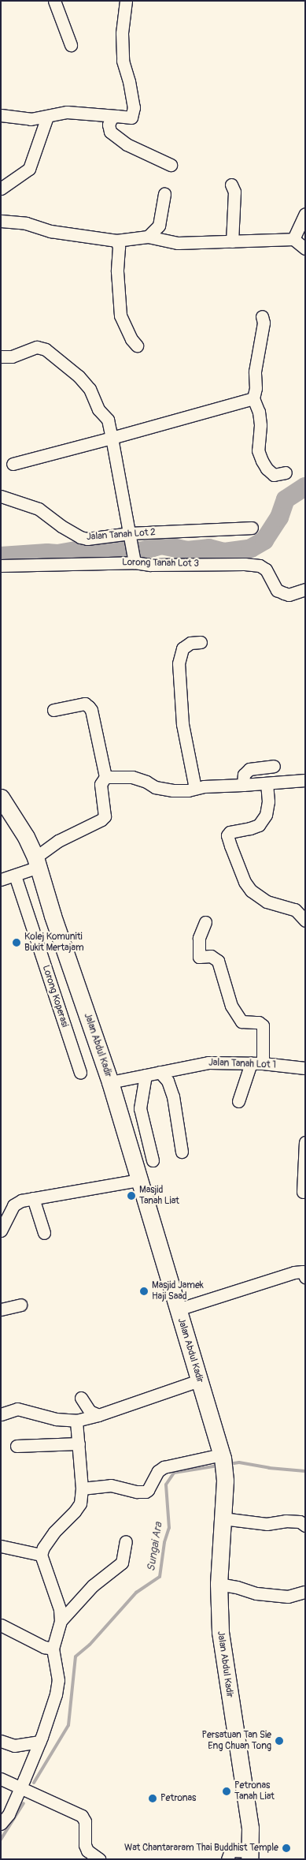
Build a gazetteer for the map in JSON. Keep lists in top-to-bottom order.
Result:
{
  "streets": {
    "main road": ["Jalan Abdul Kadir"],
    "street": [
      "Jalan Tanah Lot 2",
      "Lorong Tanah Lot 3",
      "Lorong Koperasi",
      "Jalan Tanah Lot 1"
    ]
  },
  "crossings": [
    ["Jalan Abdul Kadir", "Jalan Tanah Lot 1"]
  ],
  "water": ["Sungai Ara"],
  "places": [
    "Kolej Komuniti Bukit Mertajam",
    "Masjid Tanah Liat",
    "Masjid Jamek Haji Saad",
    "Persatuan Tan Sie Eng Chuan Tong",
    "Petronas Tanah Liat",
    "Petronas",
    "Wat Chantararam Thai Buddhist Temple"
  ]
}
